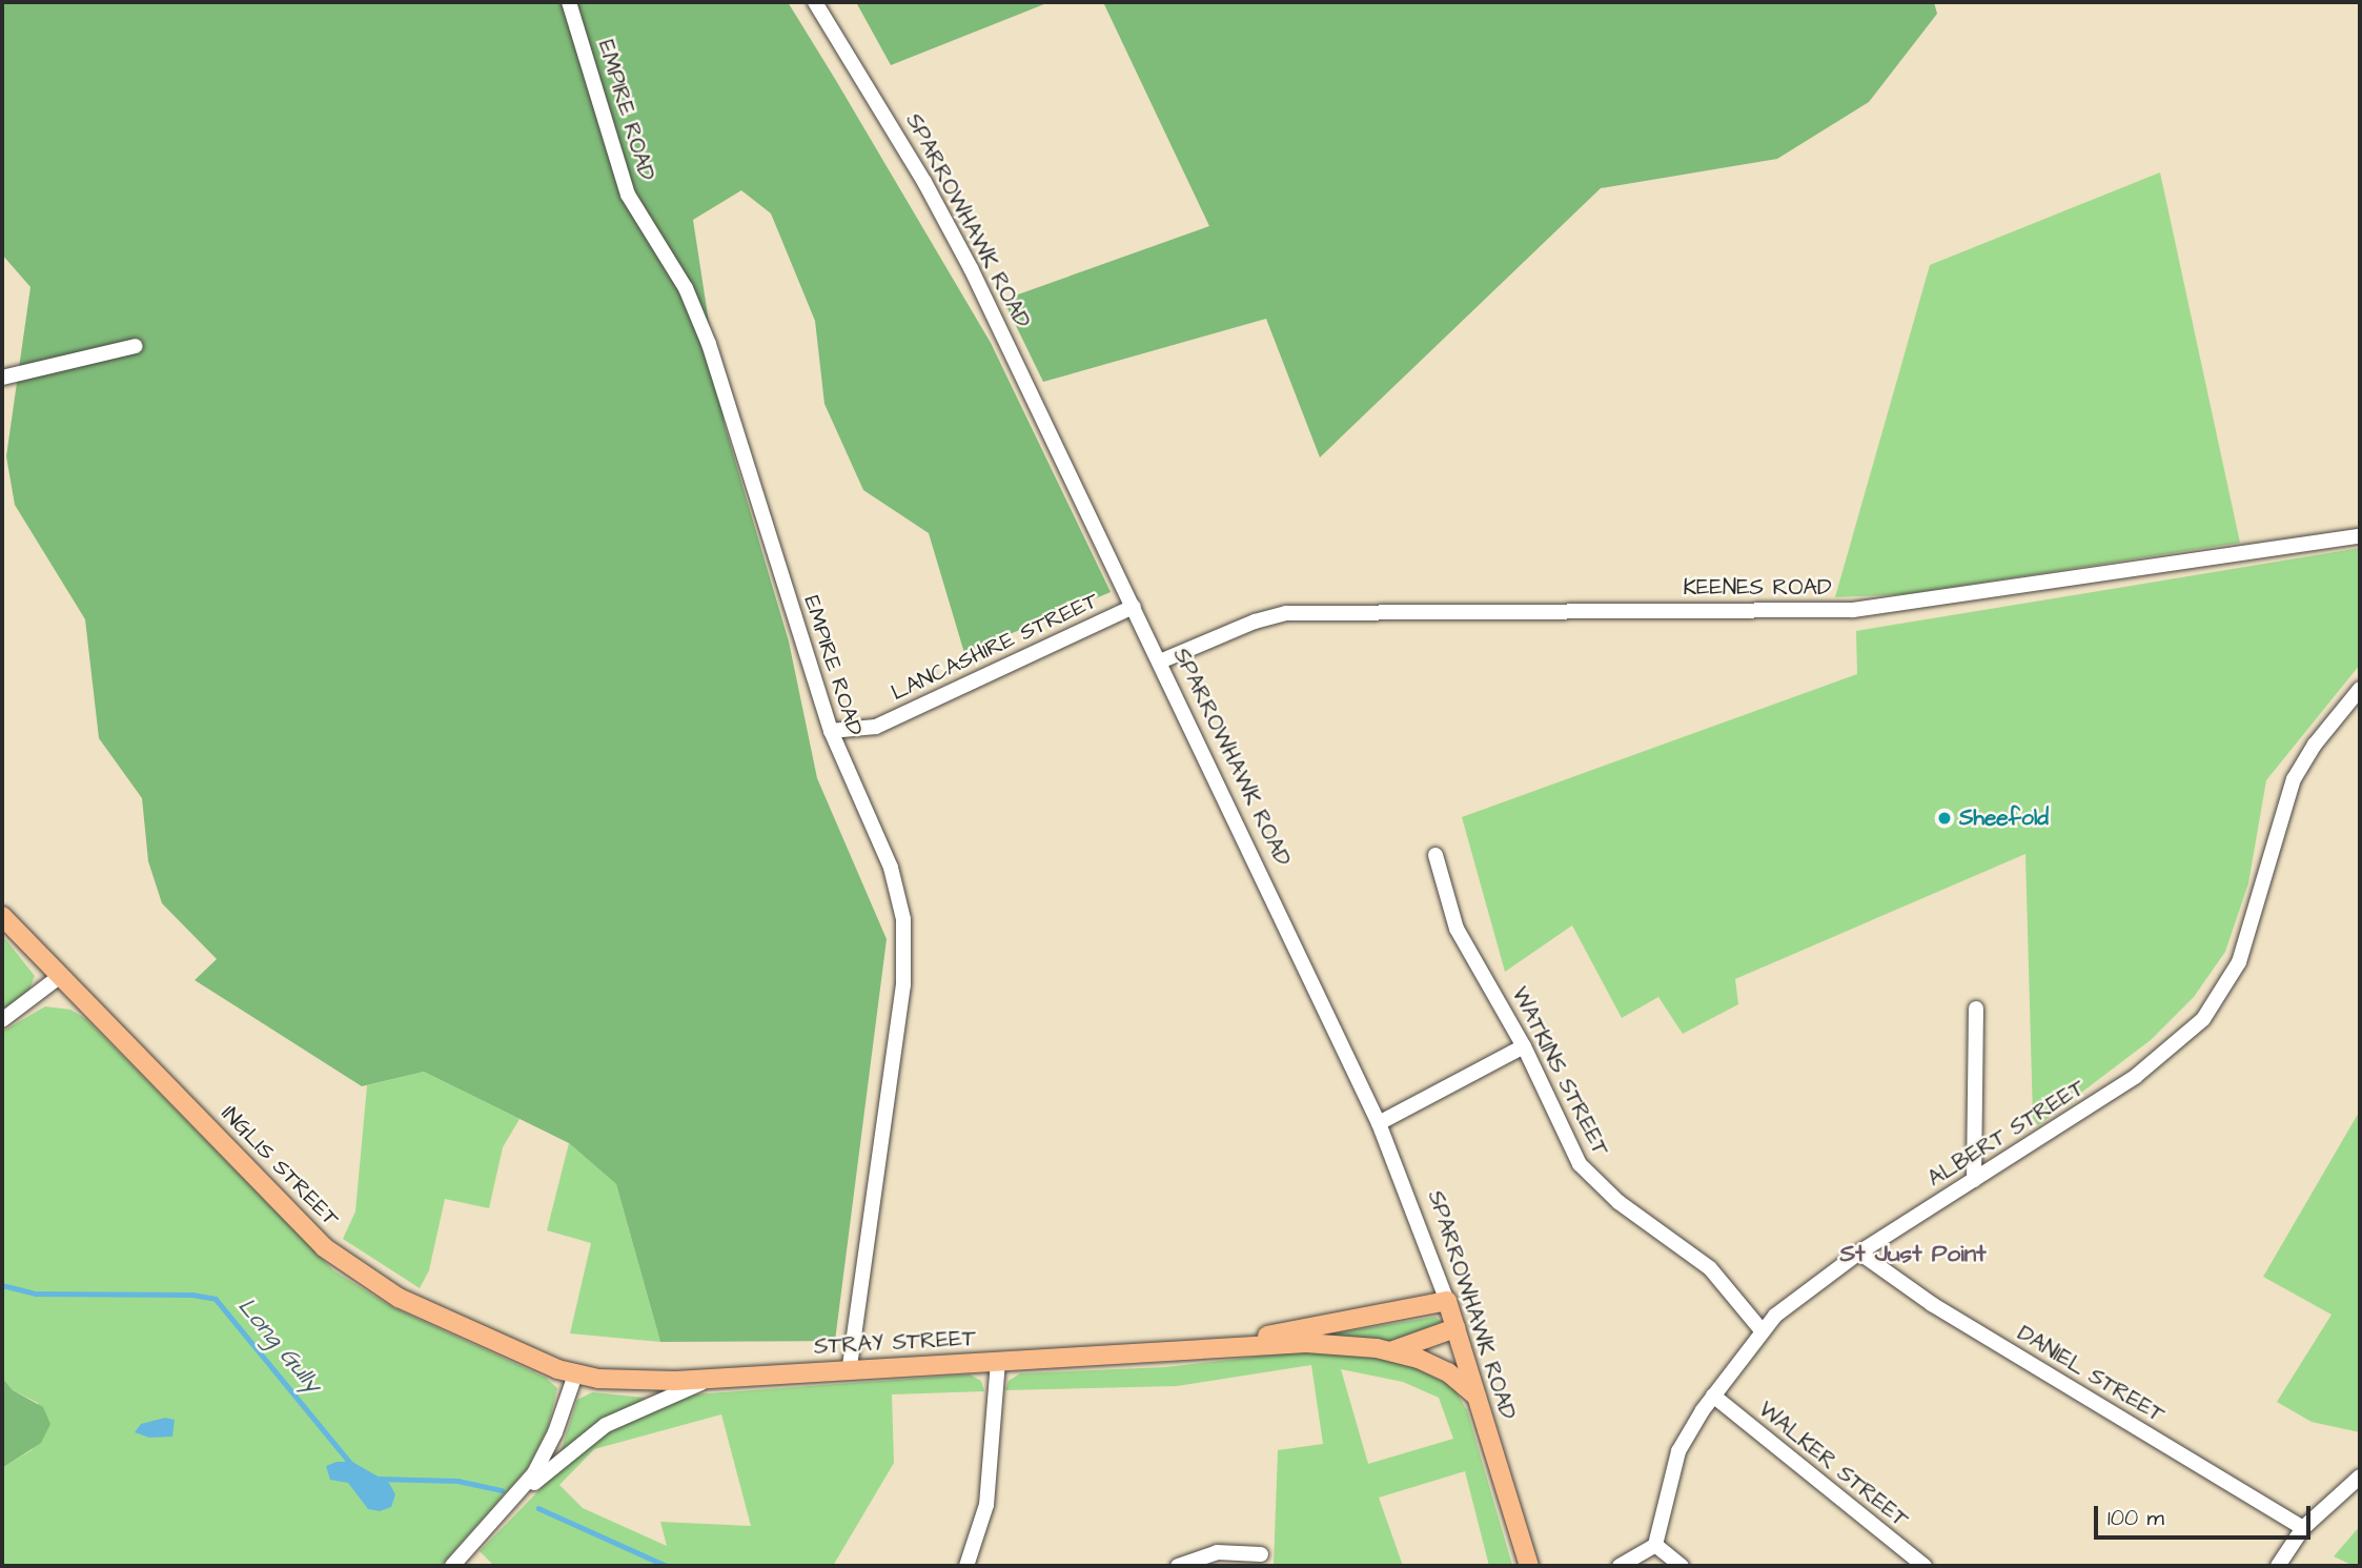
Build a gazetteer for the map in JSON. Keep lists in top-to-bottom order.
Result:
{
  "streets": {
    "main road": ["SPARROWHAWK ROAD", "INGLIS STREET", "STRAY STREET"],
    "street": [
      "EMPIRE ROAD",
      "KEENES ROAD",
      "LANCASHIRE STREET",
      "WATKINS STREET",
      "ALBERT STREET",
      "DANIEL STREET",
      "WALKER STREET"
    ]
  },
  "crossings": [
    ["EMPIRE ROAD", "LANCASHIRE STREET"],
    ["EMPIRE ROAD", "STRAY STREET"],
    ["SPARROWHAWK ROAD", "KEENES ROAD"],
    ["SPARROWHAWK ROAD", "LANCASHIRE STREET"],
    ["SPARROWHAWK ROAD", "STRAY STREET"],
    ["WATKINS STREET", "ALBERT STREET"],
    ["ALBERT STREET", "DANIEL STREET"],
    ["ALBERT STREET", "WALKER STREET"],
    ["INGLIS STREET", "STRAY STREET"]
  ],
  "districts": ["St Just Point"],
  "water": ["Long Gully"],
  "places": ["Sheefold"],
  "scale_bar": "100 m"
}
